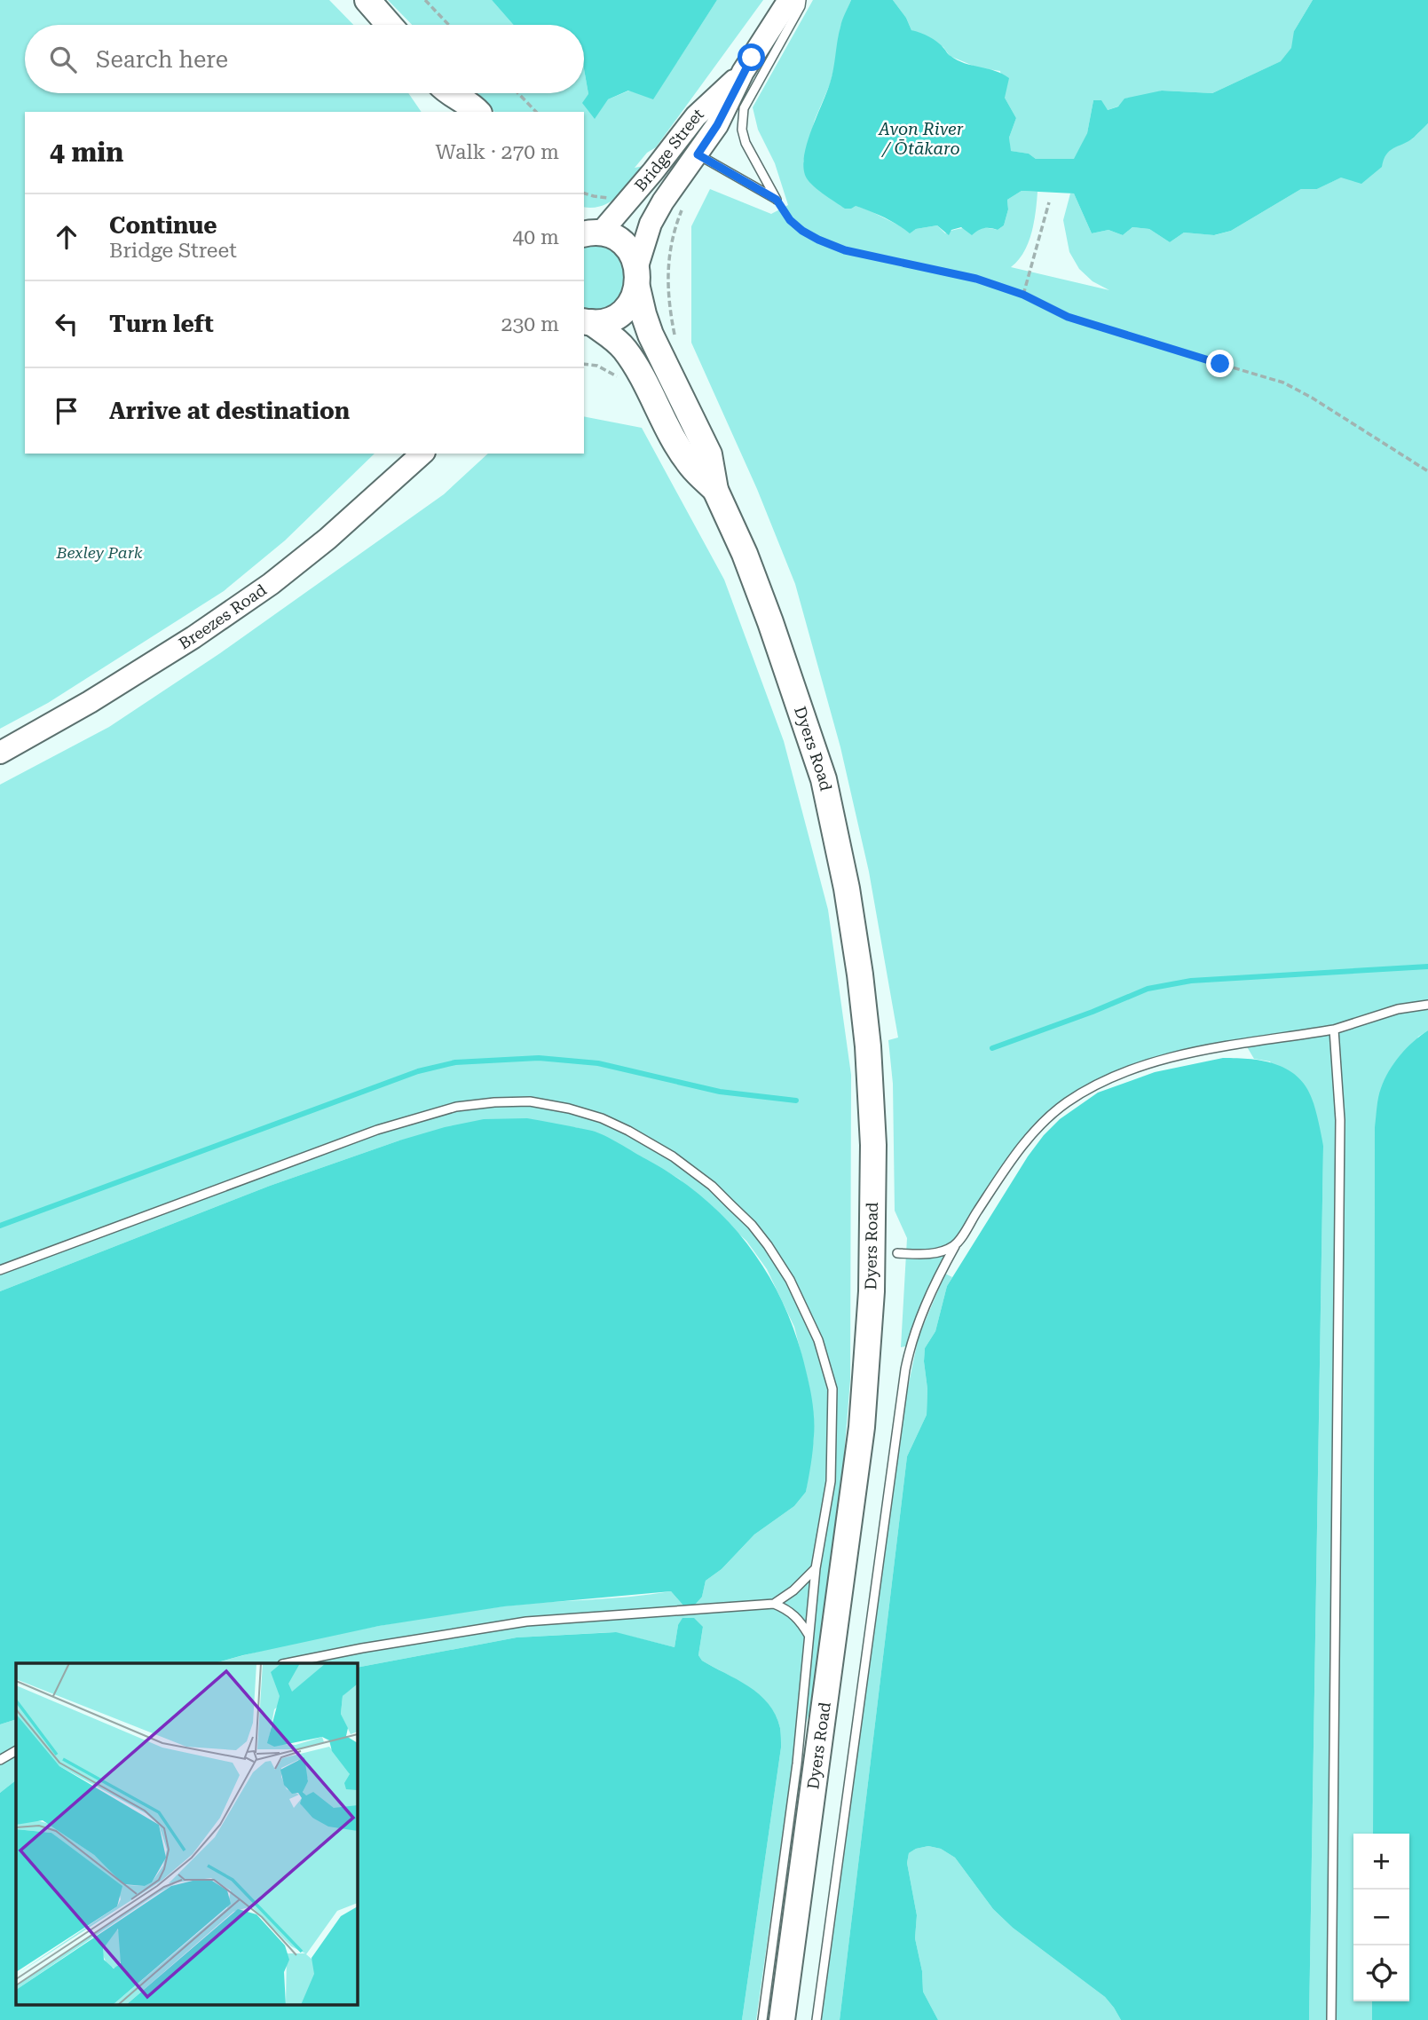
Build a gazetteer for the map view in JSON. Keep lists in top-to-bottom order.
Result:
{
  "streets": {
    "highway": ["Dyers Road"],
    "main road": ["Bridge Street", "Breezes Road"]
  },
  "crossings": [
    ["Bridge Street", "Dyers Road"]
  ],
  "water": ["Avon River / Ōtākaro"],
  "parks": ["Bexley Park"],
  "page": {
    "search": "Search here",
    "heading": ["4 min", "Walk · 270 m"],
    "list": [
      ["Continue", "Bridge Street", "40 m"],
      ["Turn left", "230 m"],
      "Arrive at destination"
    ],
    "map_buttons": ["+", "−"]
  }
}
